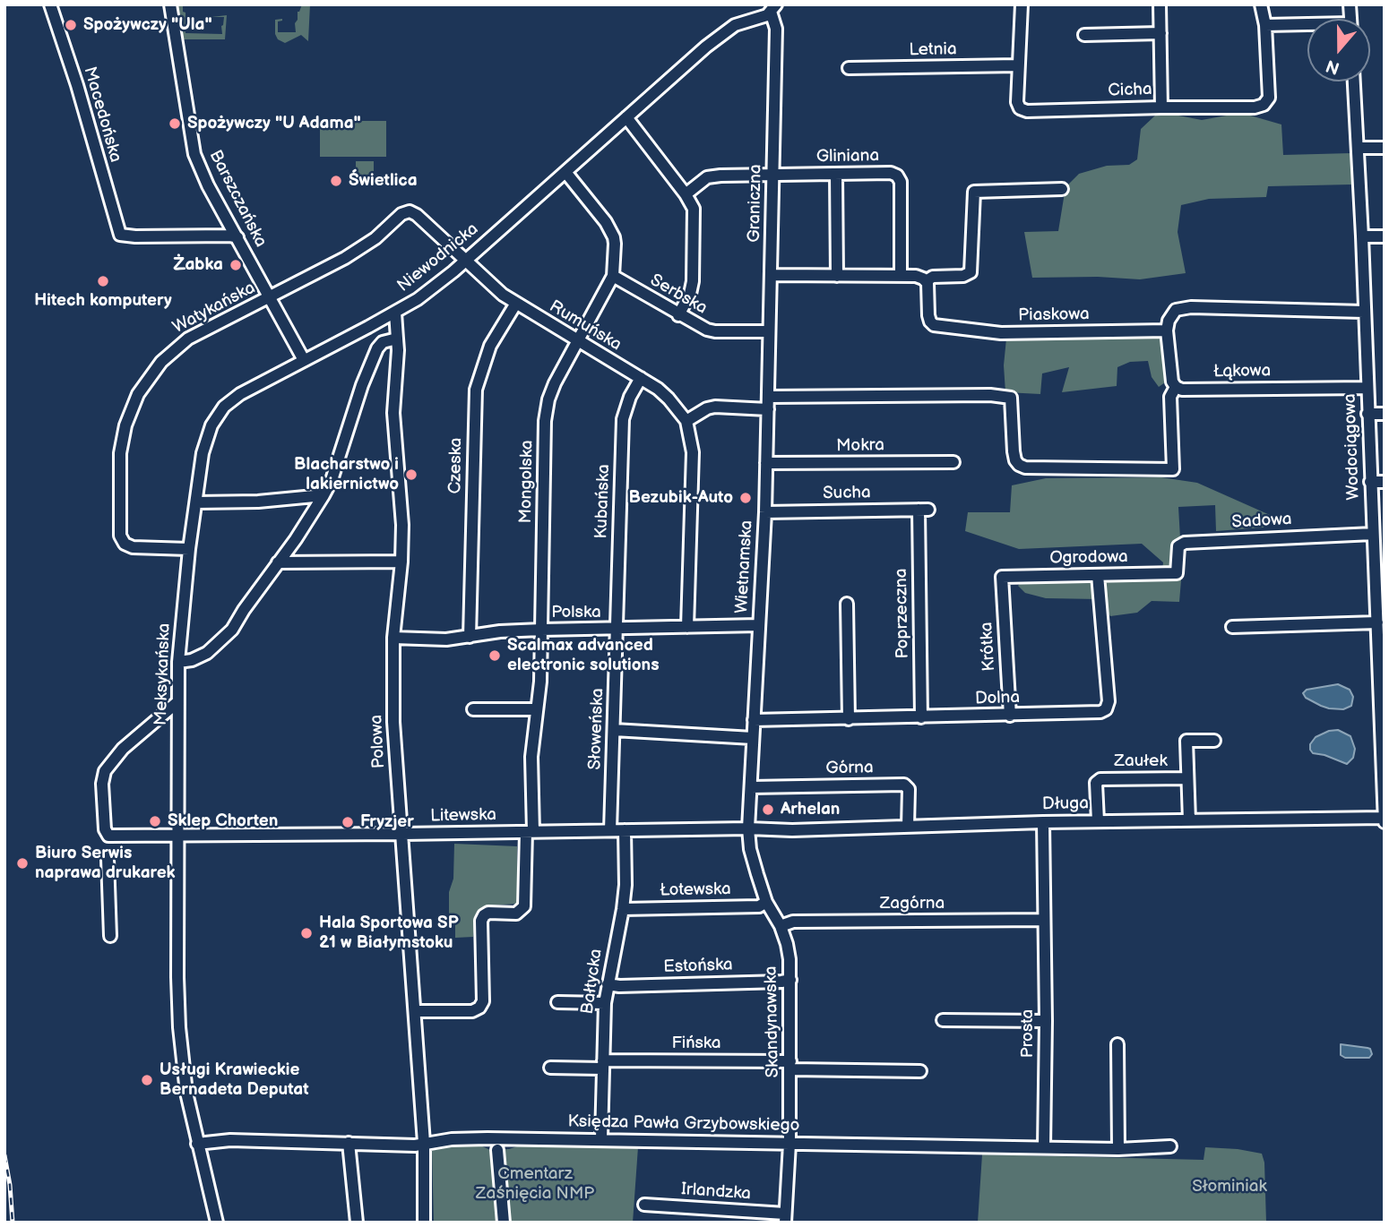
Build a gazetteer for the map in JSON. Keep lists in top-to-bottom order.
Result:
{
  "streets": {
    "street": [
      "Letnia",
      "Cicha",
      "Macedońska",
      "Gliniana",
      "Barszczańska",
      "Graniczna",
      "Niewodnicka",
      "Serbska",
      "Watykańska",
      "Piaskowa",
      "Rumuńska",
      "Łąkowa",
      "Mokra",
      "Wodociągowa",
      "Czeska",
      "Mongolska",
      "Sucha",
      "Kubańska",
      "Sadowa",
      "Ogrodowa",
      "Wietnamska",
      "Polska",
      "Poprzeczna",
      "Krótka",
      "Meksykańska",
      "Dolna",
      "Słoweńska",
      "Polowa",
      "Zaułek",
      "Górna",
      "Długa",
      "Litewska",
      "Łotewska",
      "Zagórna",
      "Estońska",
      "Bałtycka",
      "Skandynawska",
      "Prosta",
      "Fińska",
      "Księdza Pawła Grzybowskiego",
      "Irlandzka"
    ]
  },
  "crossings": [
    ["Letnia", "Cicha"],
    ["Macedońska", "Barszczańska"],
    ["Gliniana", "Graniczna"],
    ["Barszczańska", "Watykańska"],
    ["Barszczańska", "Meksykańska"],
    ["Graniczna", "Niewodnicka"],
    ["Graniczna", "Serbska"],
    ["Graniczna", "Wietnamska"],
    ["Niewodnicka", "Watykańska"],
    ["Niewodnicka", "Rumuńska"],
    ["Niewodnicka", "Meksykańska"],
    ["Niewodnicka", "Polowa"],
    ["Serbska", "Mongolska"],
    ["Watykańska", "Rumuńska"],
    ["Watykańska", "Meksykańska"],
    ["Rumuńska", "Czeska"],
    ["Rumuńska", "Mongolska"],
    ["Rumuńska", "Kubańska"],
    ["Rumuńska", "Polska"],
    ["Łąkowa", "Wodociągowa"],
    ["Mokra", "Wietnamska"],
    ["Wodociągowa", "Sadowa"],
    ["Wodociągowa", "Długa"],
    ["Czeska", "Polska"],
    ["Mongolska", "Polska"],
    ["Mongolska", "Polowa"],
    ["Mongolska", "Litewska"],
    ["Sucha", "Wietnamska"],
    ["Sucha", "Poprzeczna"],
    ["Kubańska", "Polska"],
    ["Kubańska", "Słoweńska"],
    ["Sadowa", "Ogrodowa"],
    ["Ogrodowa", "Krótka"],
    ["Ogrodowa", "Dolna"],
    ["Wietnamska", "Polska"],
    ["Wietnamska", "Dolna"],
    ["Wietnamska", "Górna"],
    ["Wietnamska", "Długa"],
    ["Wietnamska", "Litewska"],
    ["Wietnamska", "Skandynawska"],
    ["Polska", "Słoweńska"],
    ["Polska", "Polowa"],
    ["Poprzeczna", "Dolna"],
    ["Krótka", "Dolna"],
    ["Meksykańska", "Litewska"],
    ["Meksykańska", "Księdza Pawła Grzybowskiego"],
    ["Słoweńska", "Litewska"],
    ["Polowa", "Litewska"],
    ["Polowa", "Księdza Pawła Grzybowskiego"],
    ["Zaułek", "Długa"],
    ["Górna", "Długa"],
    ["Długa", "Litewska"],
    ["Długa", "Skandynawska"],
    ["Długa", "Prosta"],
    ["Litewska", "Bałtycka"],
    ["Litewska", "Skandynawska"],
    ["Łotewska", "Bałtycka"],
    ["Łotewska", "Skandynawska"],
    ["Zagórna", "Skandynawska"],
    ["Zagórna", "Prosta"],
    ["Estońska", "Bałtycka"],
    ["Estońska", "Skandynawska"],
    ["Bałtycka", "Fińska"],
    ["Bałtycka", "Księdza Pawła Grzybowskiego"],
    ["Skandynawska", "Fińska"],
    ["Skandynawska", "Księdza Pawła Grzybowskiego"],
    ["Skandynawska", "Irlandzka"],
    ["Prosta", "Księdza Pawła Grzybowskiego"]
  ],
  "parks": ["Cmentarz Zaśnięcia NMP", "Słominiak"],
  "places": [
    "Spożywczy \"Ula\"",
    "Spożywczy \"U Adama\"",
    "Świetlica",
    "Żabka",
    "Hitech komputery",
    "Blacharstwo i lakiernictwo",
    "Bezubik-Auto",
    "Scalmax advanced electronic solutions",
    "Arhelan",
    "Sklep Chorten",
    "Fryzjer",
    "Biuro Serwis naprawa drukarek",
    "Hala Sportowa SP 21 w Białymstoku",
    "Usługi Krawieckie Bernadeta Deputat"
  ],
  "north": "bottom"
}
